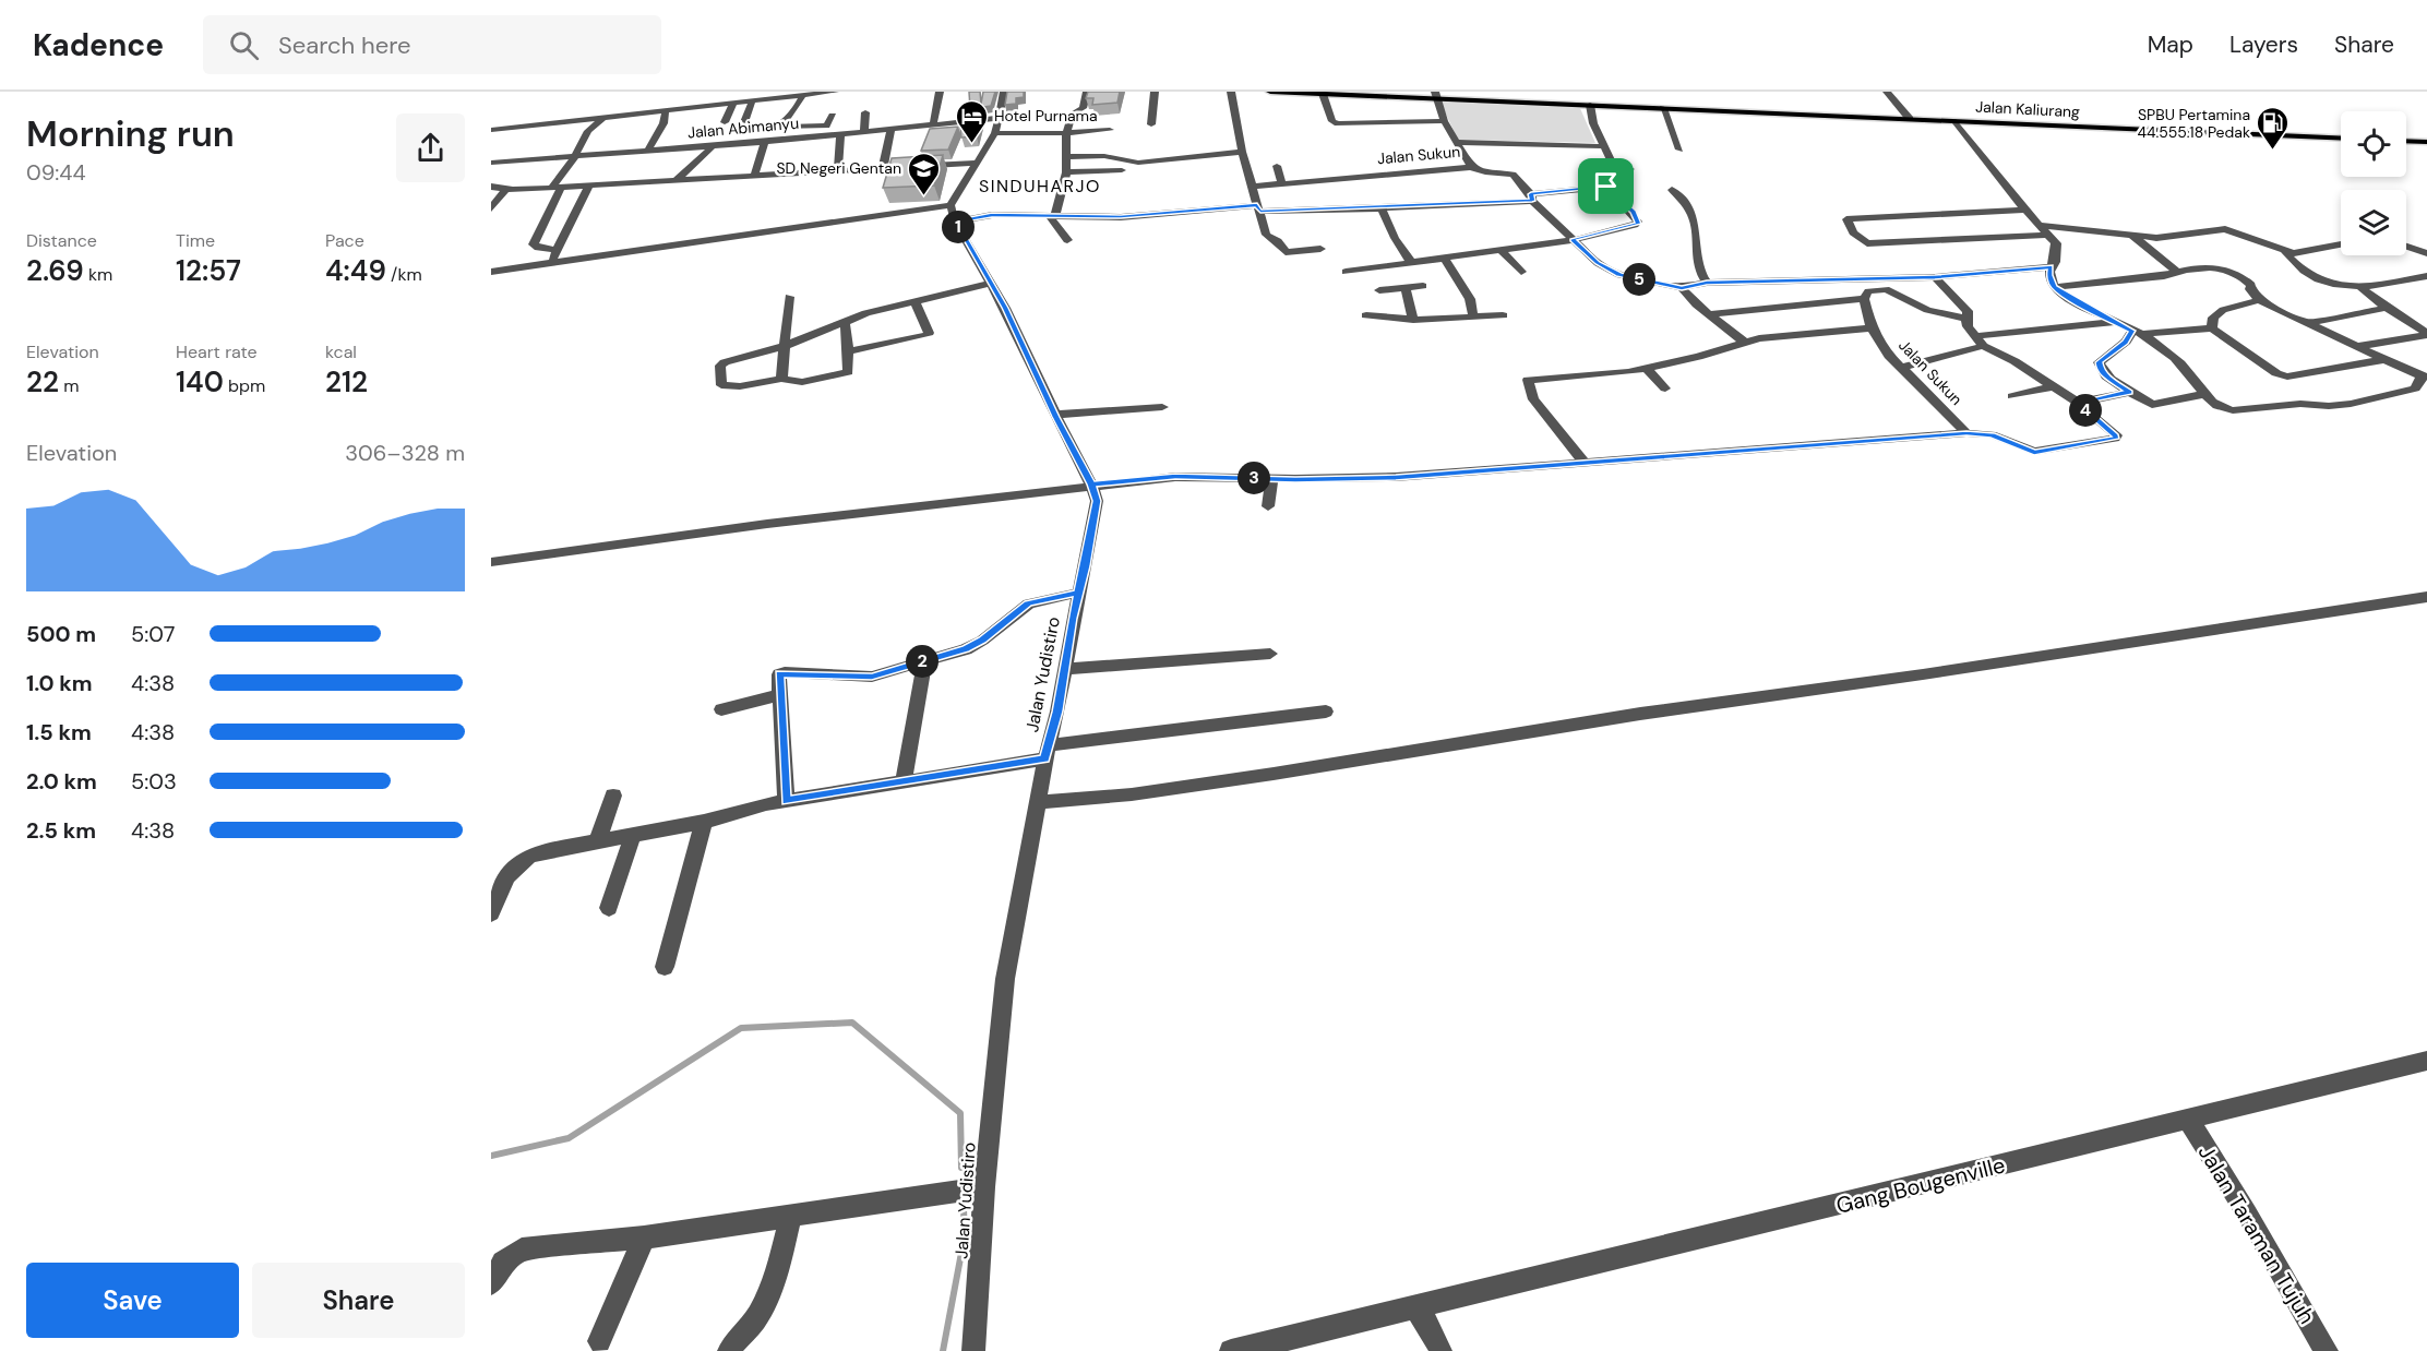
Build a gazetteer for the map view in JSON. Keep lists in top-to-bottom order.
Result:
{
  "streets": {
    "main road": ["Jalan Kaliurang"],
    "street": [
      "Jalan Abimanyu",
      "Jalan Sukun",
      "Jalan Yudistiro",
      "Gang Bougenville",
      "Jalan Taraman Tujuh"
    ]
  },
  "crossings": [
    ["Gang Bougenville", "Jalan Taraman Tujuh"]
  ],
  "districts": ["SINDUHARJO"],
  "places": {
    "hotel": ["Hotel Purnama"],
    "fuel station": ["SPBU Pertamina 44.555.18 Pedak"],
    "school or university": ["SD Negeri Gentan"]
  },
  "page": {
    "header": "Kadence",
    "search": "Search here",
    "nav": ["Map", "Layers", "Share"],
    "heading": ["Morning run", "09:44"],
    "stats": [
      ["Distance", "2.69 km"],
      ["Time", "12:57"],
      ["Pace", "4:49 /km"],
      ["Elevation", "22 m"],
      ["Heart rate", "140 bpm"],
      ["kcal", "212"]
    ],
    "pins": [
      "1",
      "5",
      "4",
      "3",
      "2"
    ],
    "chart": ["Elevation", "306–328 m"],
    "list": [
      {
        "name": "500 m",
        "note": "5:07"
      },
      {
        "name": "1.0 km",
        "note": "4:38"
      },
      {
        "name": "1.5 km",
        "note": "4:38"
      },
      {
        "name": "2.0 km",
        "note": "5:03"
      },
      {
        "name": "2.5 km",
        "note": "4:38"
      }
    ],
    "buttons": ["Save", "Share"]
  }
}
